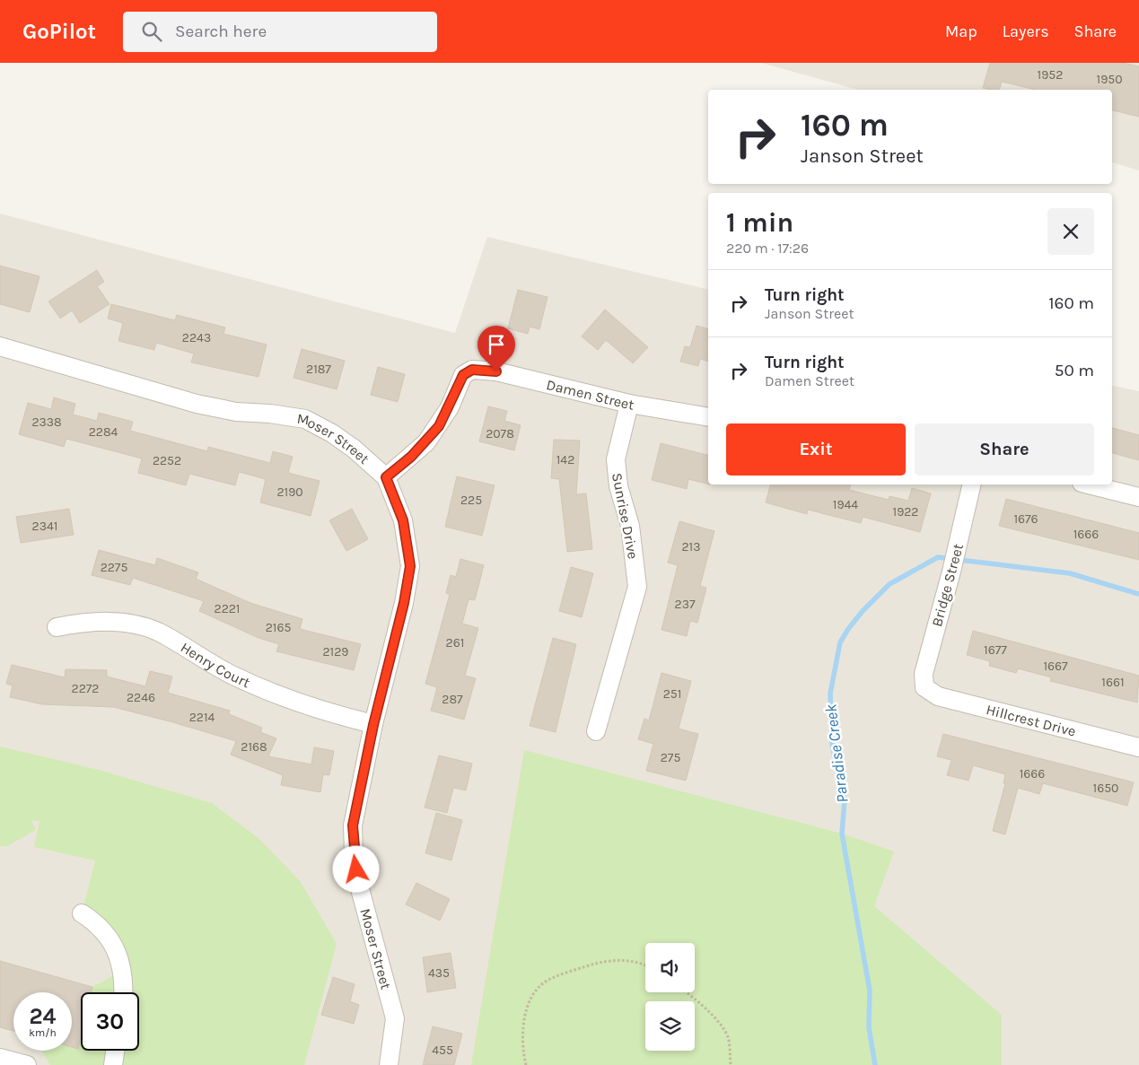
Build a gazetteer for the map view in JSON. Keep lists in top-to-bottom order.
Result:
{
  "streets": {
    "street": [
      "Damen Street",
      "Moser Street",
      "Sunrise Drive",
      "Bridge Street",
      "Henry Court",
      "Hillcrest Drive"
    ]
  },
  "crossings": [
    ["Damen Street", "Moser Street"],
    ["Damen Street", "Sunrise Drive"],
    ["Moser Street", "Henry Court"],
    ["Bridge Street", "Hillcrest Drive"]
  ],
  "water": ["Paradise Creek"],
  "house_numbers": [
    "1952",
    "1950",
    "2243",
    "2187",
    "2338",
    "2284",
    "2078",
    "142",
    "2252",
    "2190",
    "225",
    "1944",
    "1922",
    "1676",
    "2341",
    "1666",
    "213",
    "2275",
    "237",
    "2221",
    "2165",
    "261",
    "1677",
    "2129",
    "1667",
    "1661",
    "2272",
    "251",
    "2246",
    "287",
    "2214",
    "2168",
    "275",
    "1666",
    "1650",
    "435",
    "455"
  ],
  "page": {
    "header": "GoPilot",
    "search": "Search here",
    "nav": ["Map", "Layers", "Share"],
    "turn": ["160 m", "Janson Street"],
    "heading": ["1 min", "220 m · 17:26"],
    "list": [
      {
        "name": "Turn right",
        "note": "Janson Street",
        "value": "160 m"
      },
      {
        "name": "Turn right",
        "note": "Damen Street",
        "value": "50 m"
      }
    ],
    "buttons": ["Exit", "Share"],
    "speed": "24 km/h",
    "limit": "30"
  }
}
